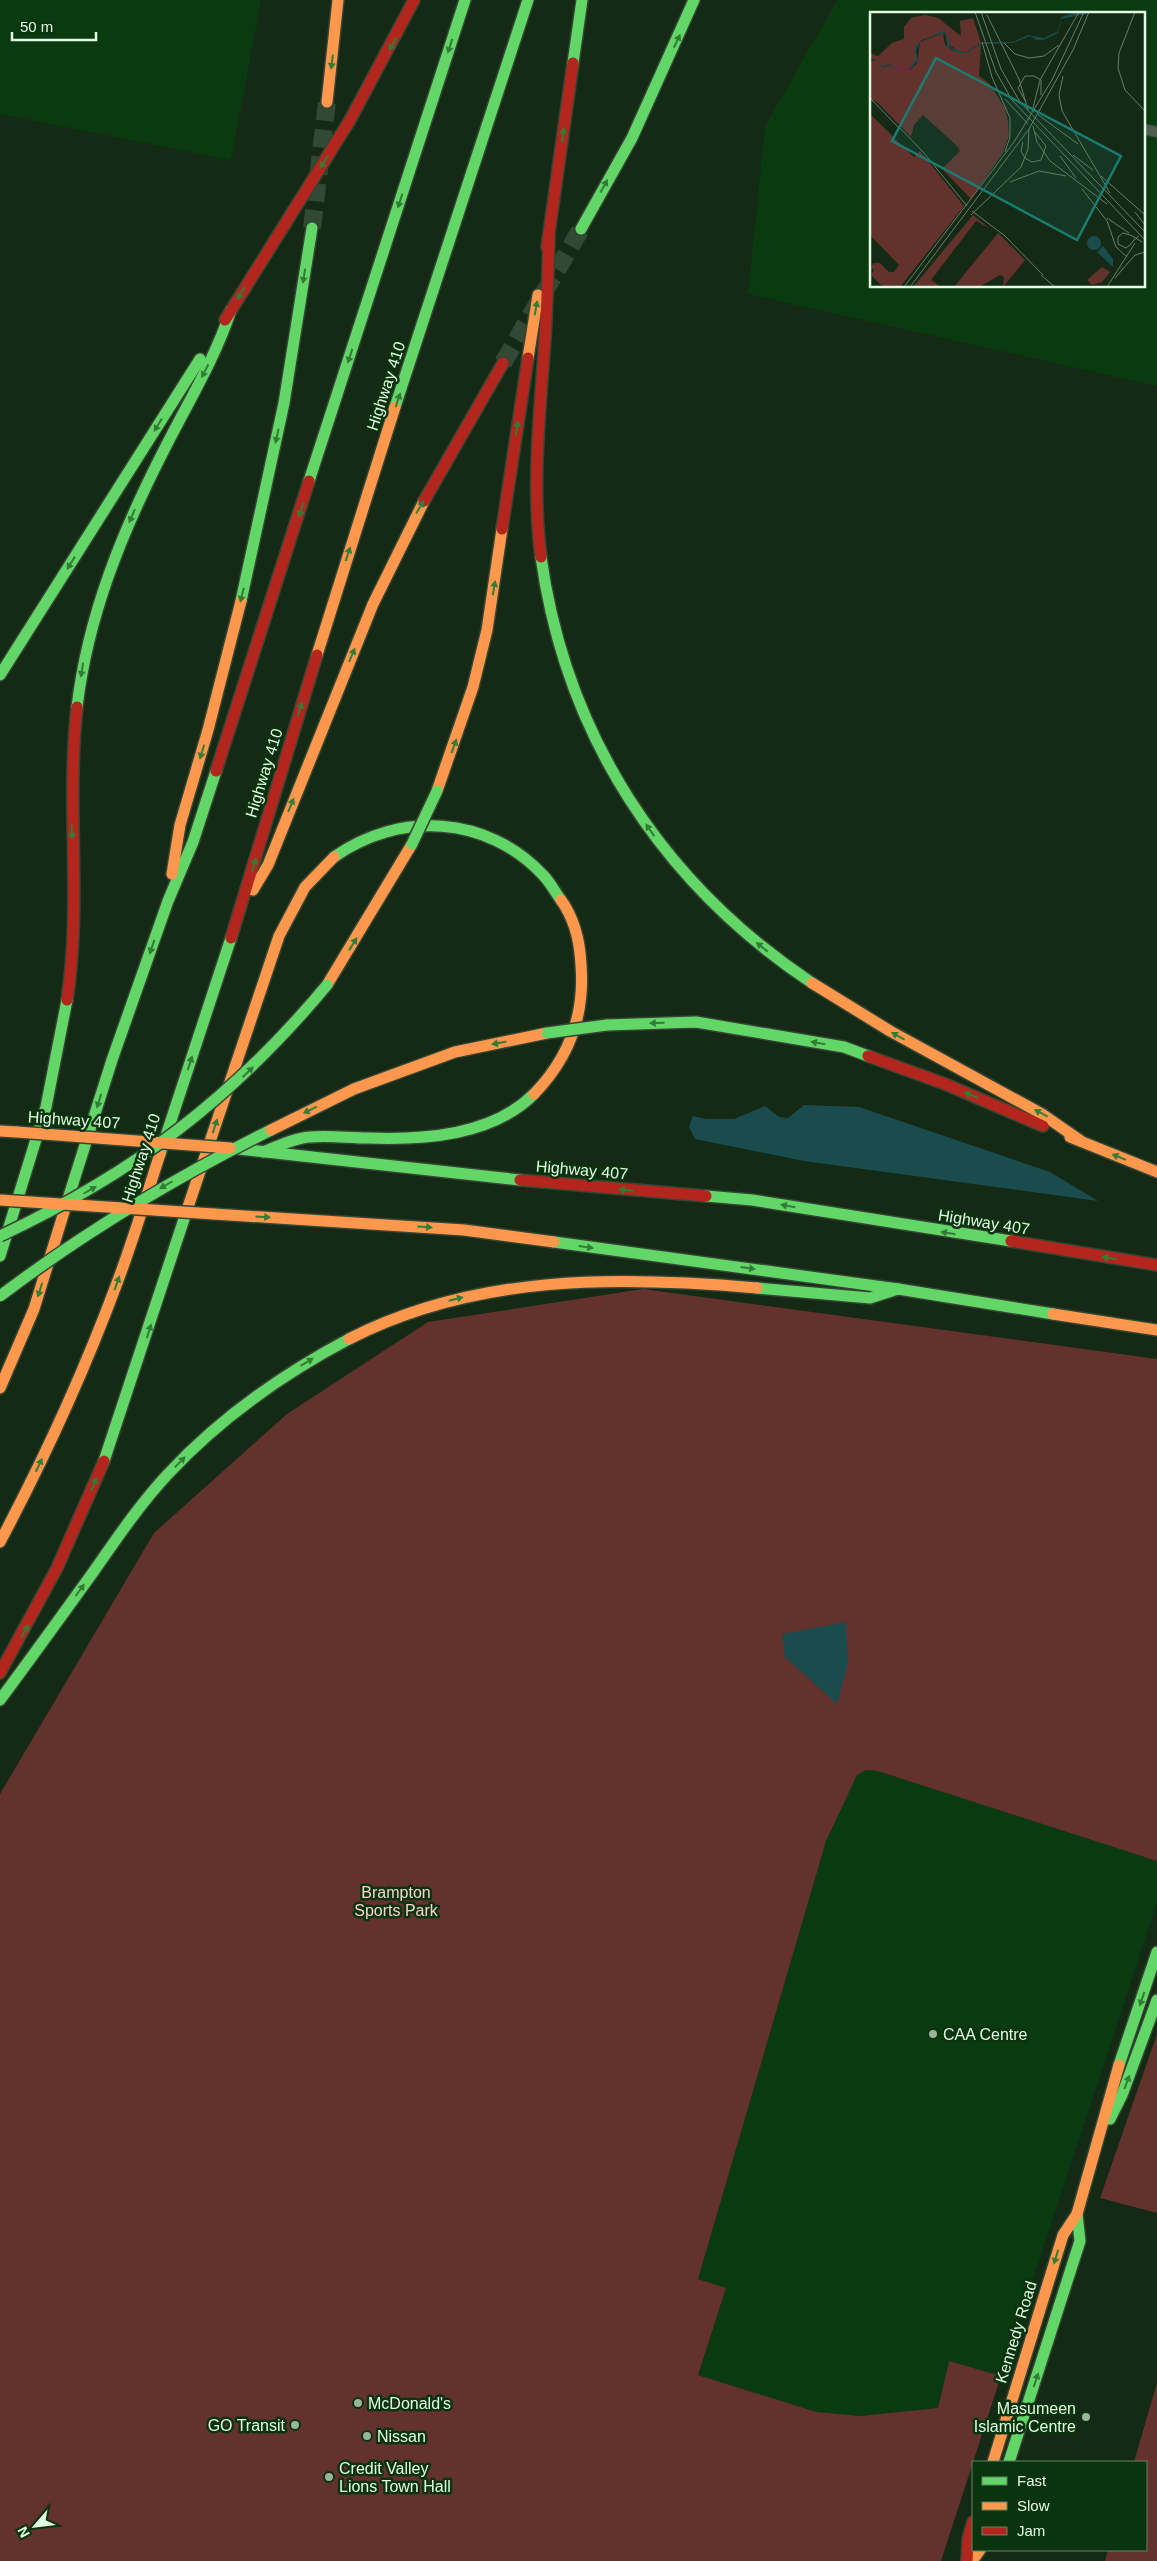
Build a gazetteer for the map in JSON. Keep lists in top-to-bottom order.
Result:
{
  "streets": {
    "main road": ["Highway 410", "Highway 407", "Kennedy Road"]
  },
  "parks": ["Brampton Sports Park"],
  "places": [
    "CAA Centre",
    "McDonald's",
    "Masumeen Islamic Centre",
    "GO Transit",
    "Nissan",
    "Credit Valley Lions Town Hall"
  ],
  "legend": ["Fast", "Slow", "Jam"],
  "scale_bar": "50 m",
  "north": "bottom left"
}
